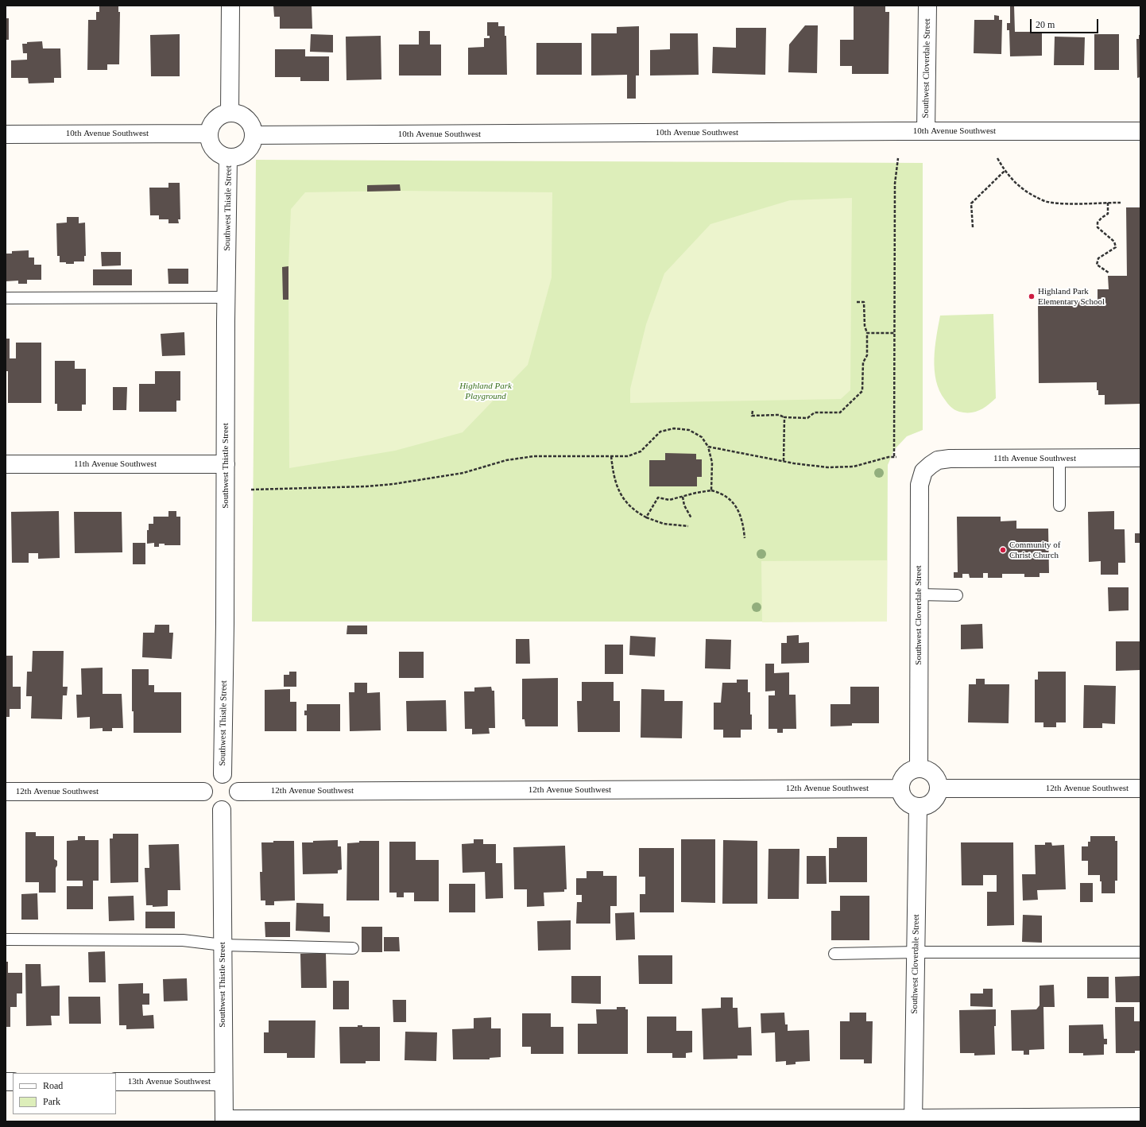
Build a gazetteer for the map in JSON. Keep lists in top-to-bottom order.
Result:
{
  "streets": {
    "street": [
      "Southwest Cloverdale Street",
      "10th Avenue Southwest",
      "Southwest Thistle Street",
      "11th Avenue Southwest",
      "12th Avenue Southwest",
      "13th Avenue Southwest"
    ]
  },
  "crossings": [
    ["Southwest Cloverdale Street", "10th Avenue Southwest"],
    ["Southwest Cloverdale Street", "11th Avenue Southwest"],
    ["Southwest Cloverdale Street", "12th Avenue Southwest"],
    ["10th Avenue Southwest", "Southwest Thistle Street"],
    ["Southwest Thistle Street", "11th Avenue Southwest"],
    ["Southwest Thistle Street", "12th Avenue Southwest"],
    ["Southwest Thistle Street", "13th Avenue Southwest"]
  ],
  "parks": ["Highland Park Playground"],
  "places": ["Highland Park Elementary School", "Community of Christ Church"],
  "legend": ["Road", "Park"],
  "scale_bar": "20 m"
}
